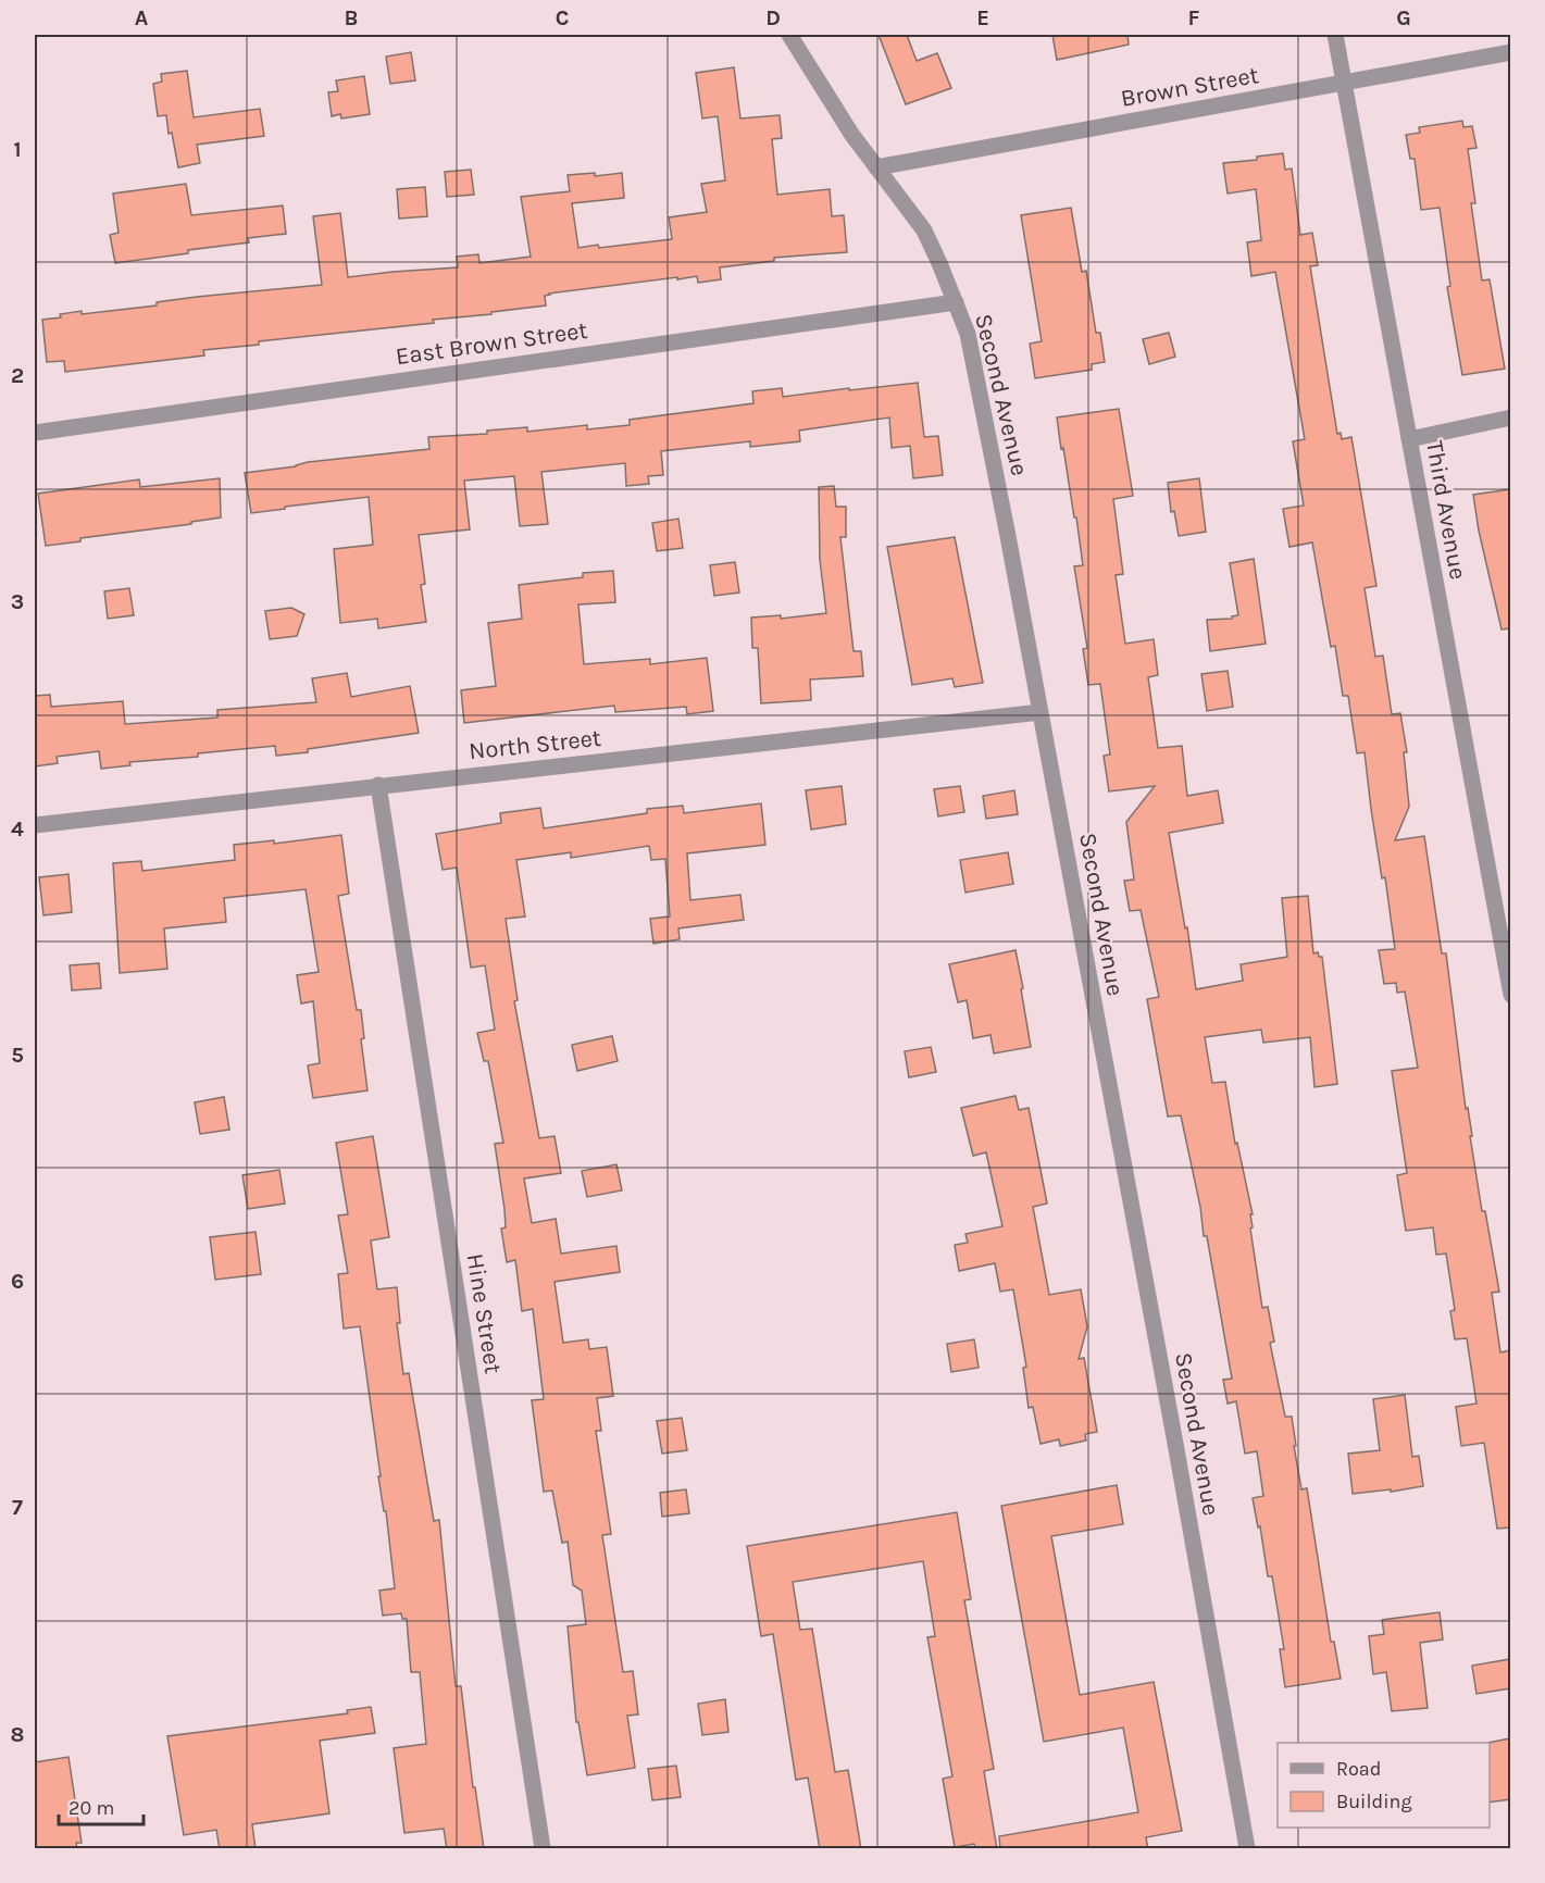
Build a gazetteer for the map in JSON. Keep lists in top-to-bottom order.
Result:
{
  "streets": {
    "street": [
      "Brown Street",
      "East Brown Street",
      "Second Avenue",
      "Third Avenue",
      "North Street",
      "Hine Street"
    ]
  },
  "crossings": [
    ["Brown Street", "Second Avenue"],
    ["Brown Street", "Third Avenue"],
    ["East Brown Street", "Second Avenue"],
    ["Second Avenue", "North Street"],
    ["North Street", "Hine Street"]
  ],
  "legend": ["Road", "Building"],
  "scale_bar": "20 m",
  "grid": {
    "columns": [
      "A",
      "B",
      "C",
      "D",
      "E",
      "F",
      "G"
    ],
    "rows": [
      "1",
      "2",
      "3",
      "4",
      "5",
      "6",
      "7",
      "8"
    ]
  }
}
